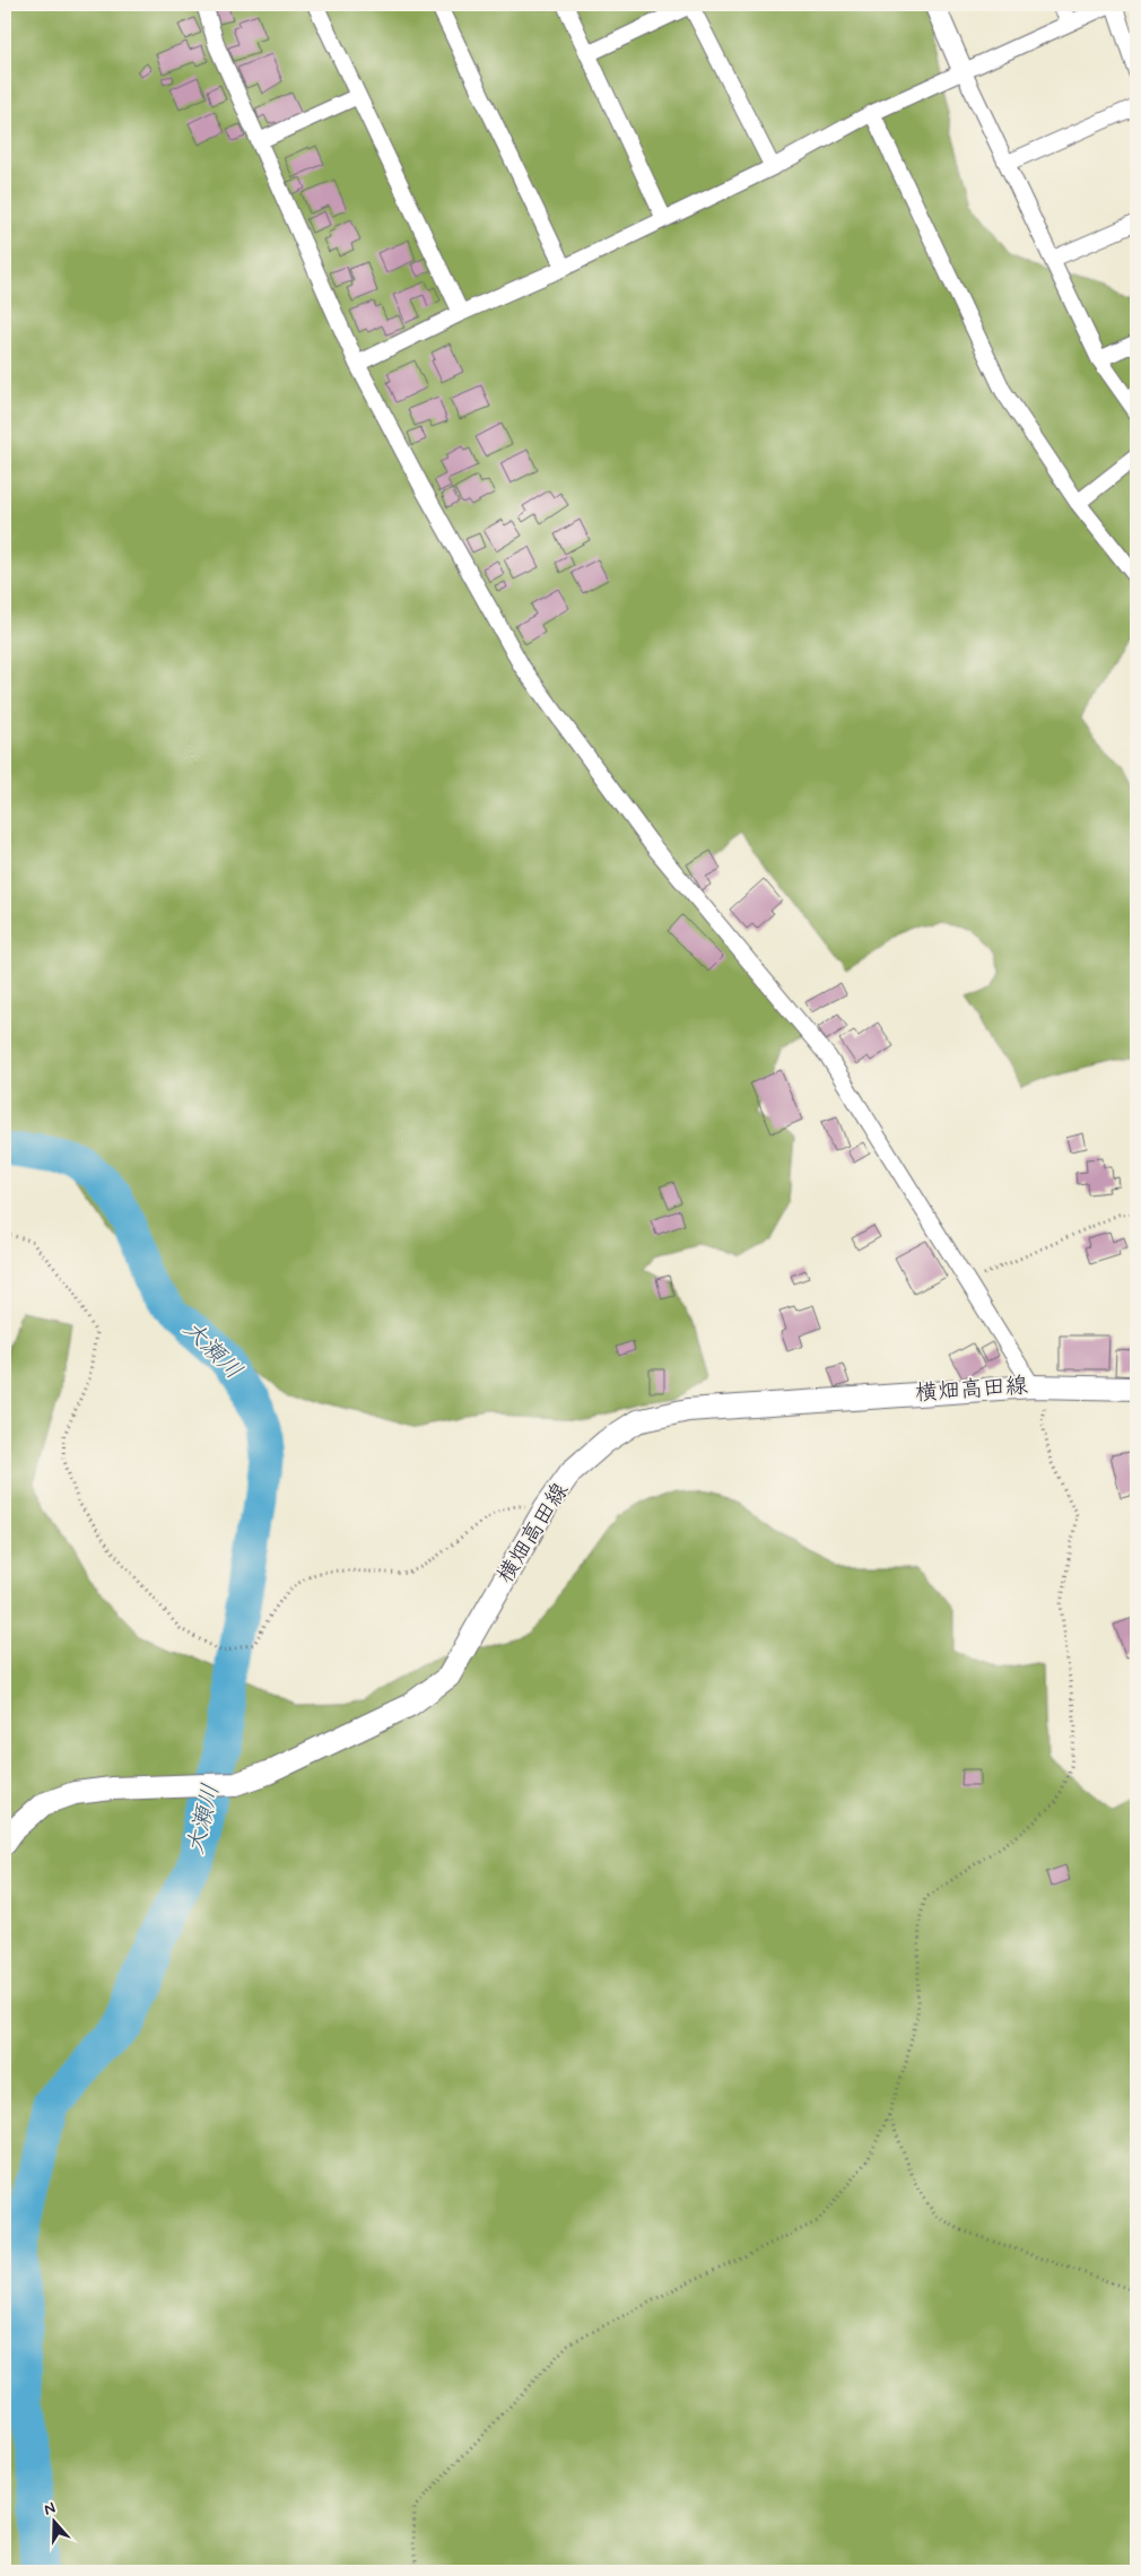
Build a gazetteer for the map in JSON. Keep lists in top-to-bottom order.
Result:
{
  "streets": {
    "main road": ["横畑高田線"]
  },
  "water": ["大瀬川"],
  "north": "top"
}
